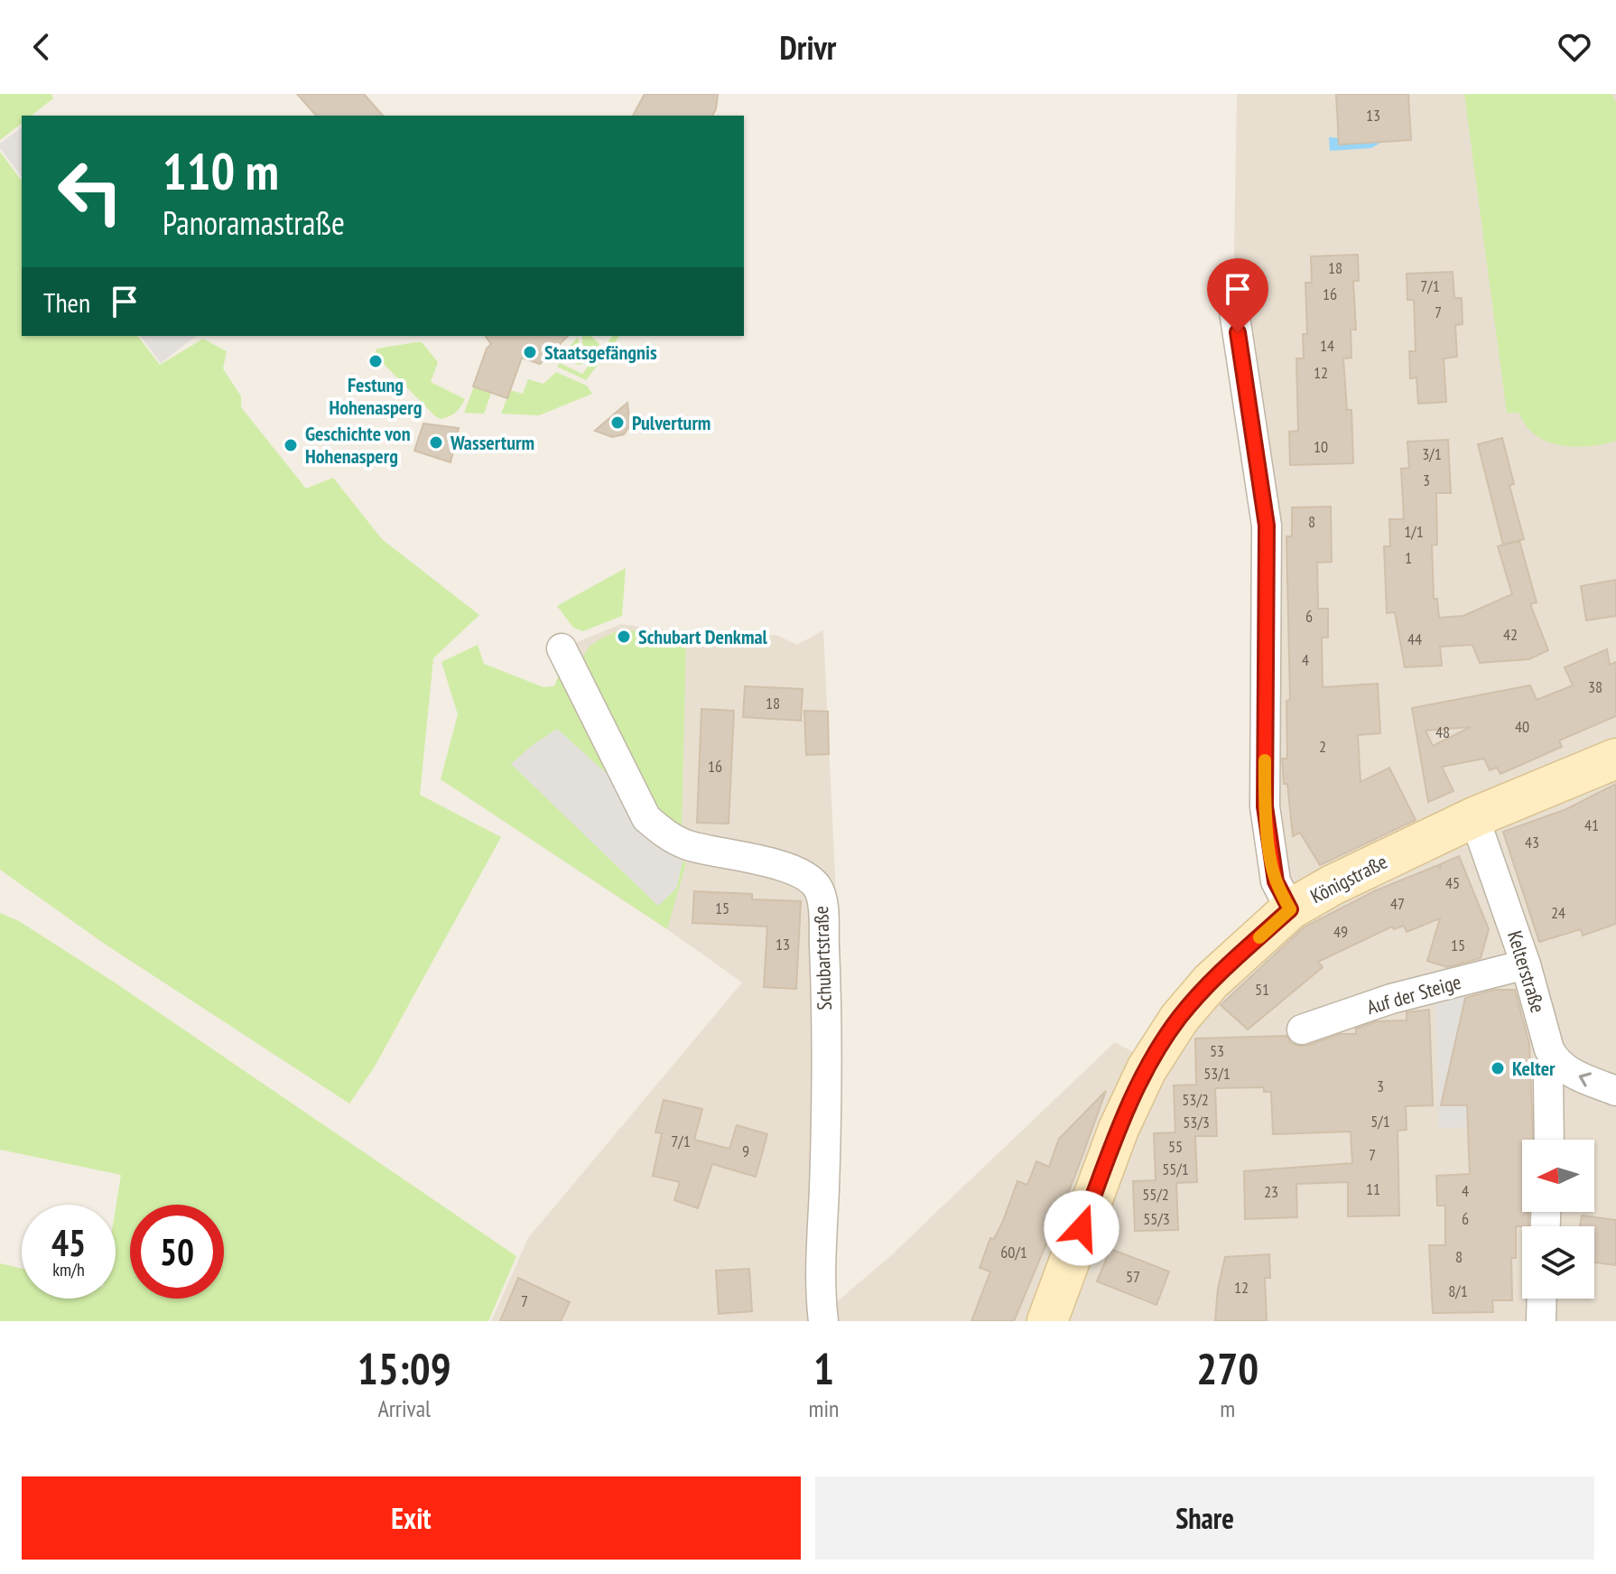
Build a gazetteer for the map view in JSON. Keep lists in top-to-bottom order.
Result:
{
  "streets": {
    "main road": ["Königstraße"],
    "street": ["Schubartstraße", "Kelterstraße", "Auf der Steige"]
  },
  "crossings": [
    ["Königstraße", "Kelterstraße"],
    ["Kelterstraße", "Auf der Steige"]
  ],
  "places": [
    "Staatsgefängnis",
    "Festung Hohenasperg",
    "Pulverturm",
    "Wasserturm",
    "Geschichte von Hohenasperg",
    "Schubart Denkmal",
    "Kelter"
  ],
  "house_numbers": [
    "13",
    "18",
    "7/1",
    "16",
    "7",
    "14",
    "12",
    "10",
    "3/1",
    "3",
    "8",
    "1/1",
    "1",
    "6",
    "42",
    "44",
    "4",
    "38",
    "18",
    "40",
    "48",
    "2",
    "16",
    "41",
    "43",
    "45",
    "47",
    "15",
    "24",
    "49",
    "13",
    "15",
    "51",
    "53",
    "53/1",
    "3",
    "53/2",
    "5/1",
    "53/3",
    "7/1",
    "55",
    "9",
    "7",
    "55/1",
    "11",
    "4",
    "23",
    "55/2",
    "55/3",
    "6",
    "60/1",
    "8",
    "57",
    "12",
    "8/1",
    "7"
  ],
  "north": "left",
  "page": {
    "header": "Drivr",
    "turn": ["110 m", "Panoramastraße"],
    "then": "Then",
    "speed": "45 km/h",
    "limit": "50",
    "eta": [
      "15:09",
      "Arrival",
      "1",
      "min",
      "270",
      "m"
    ],
    "buttons": ["Exit", "Share"]
  }
}
